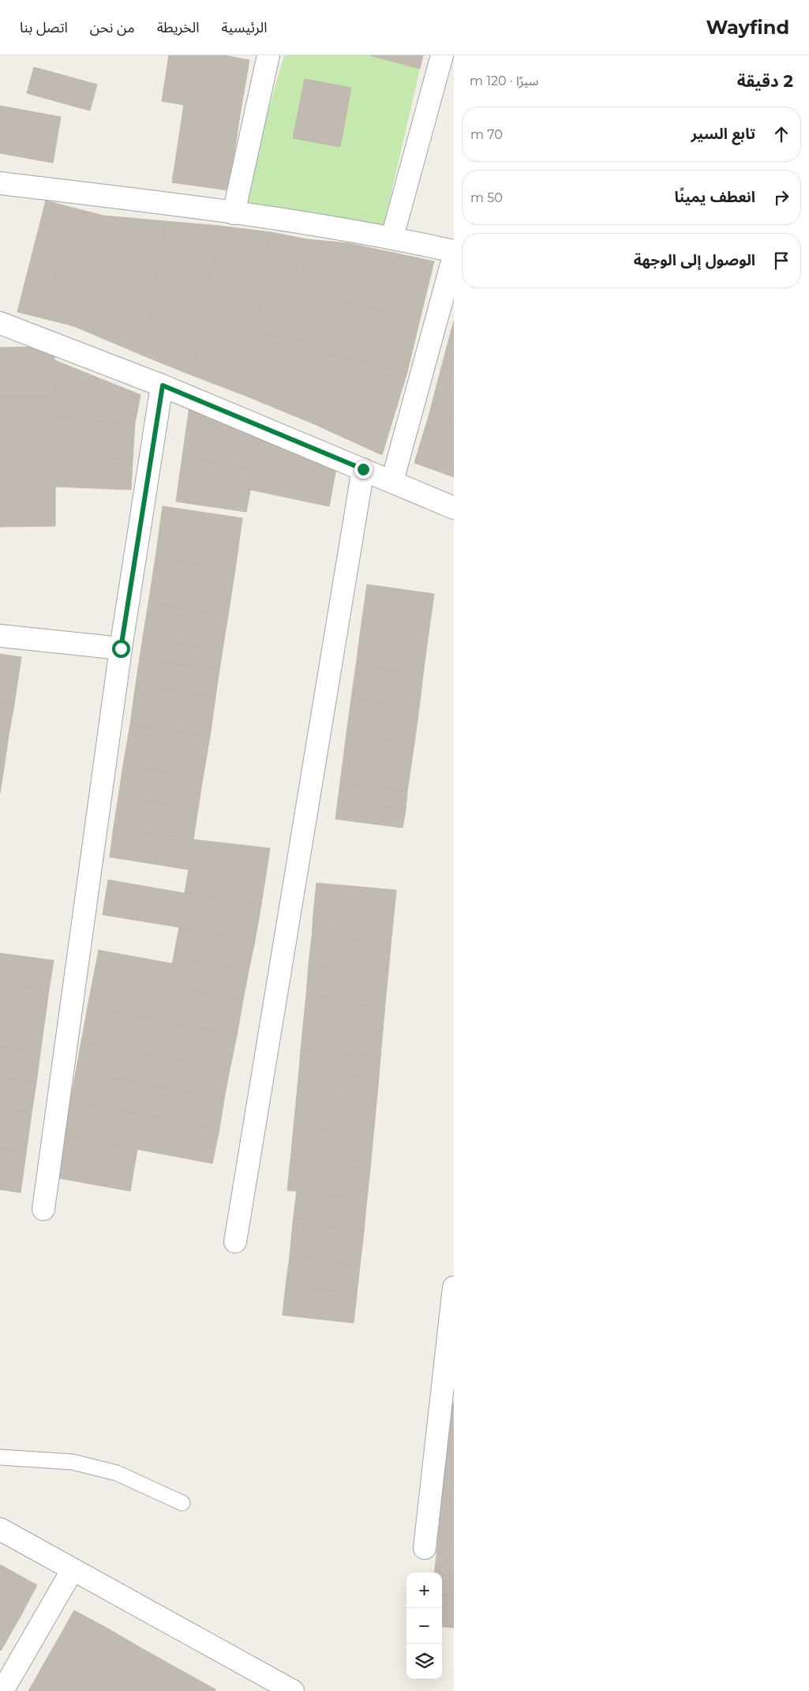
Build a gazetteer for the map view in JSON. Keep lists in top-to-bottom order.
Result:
{
  "page": {
    "header": "Wayfind",
    "nav": [
      "الرئيسية",
      "الخريطة",
      "من نحن",
      "اتصل بنا"
    ],
    "heading": ["2 دقيقة", "سيرًا · 120 m"],
    "list": [
      ["تابع السير", "70 m"],
      ["انعطف يمينًا", "50 m"],
      "الوصول إلى الوجهة"
    ],
    "map_buttons": ["+", "−"]
  }
}
